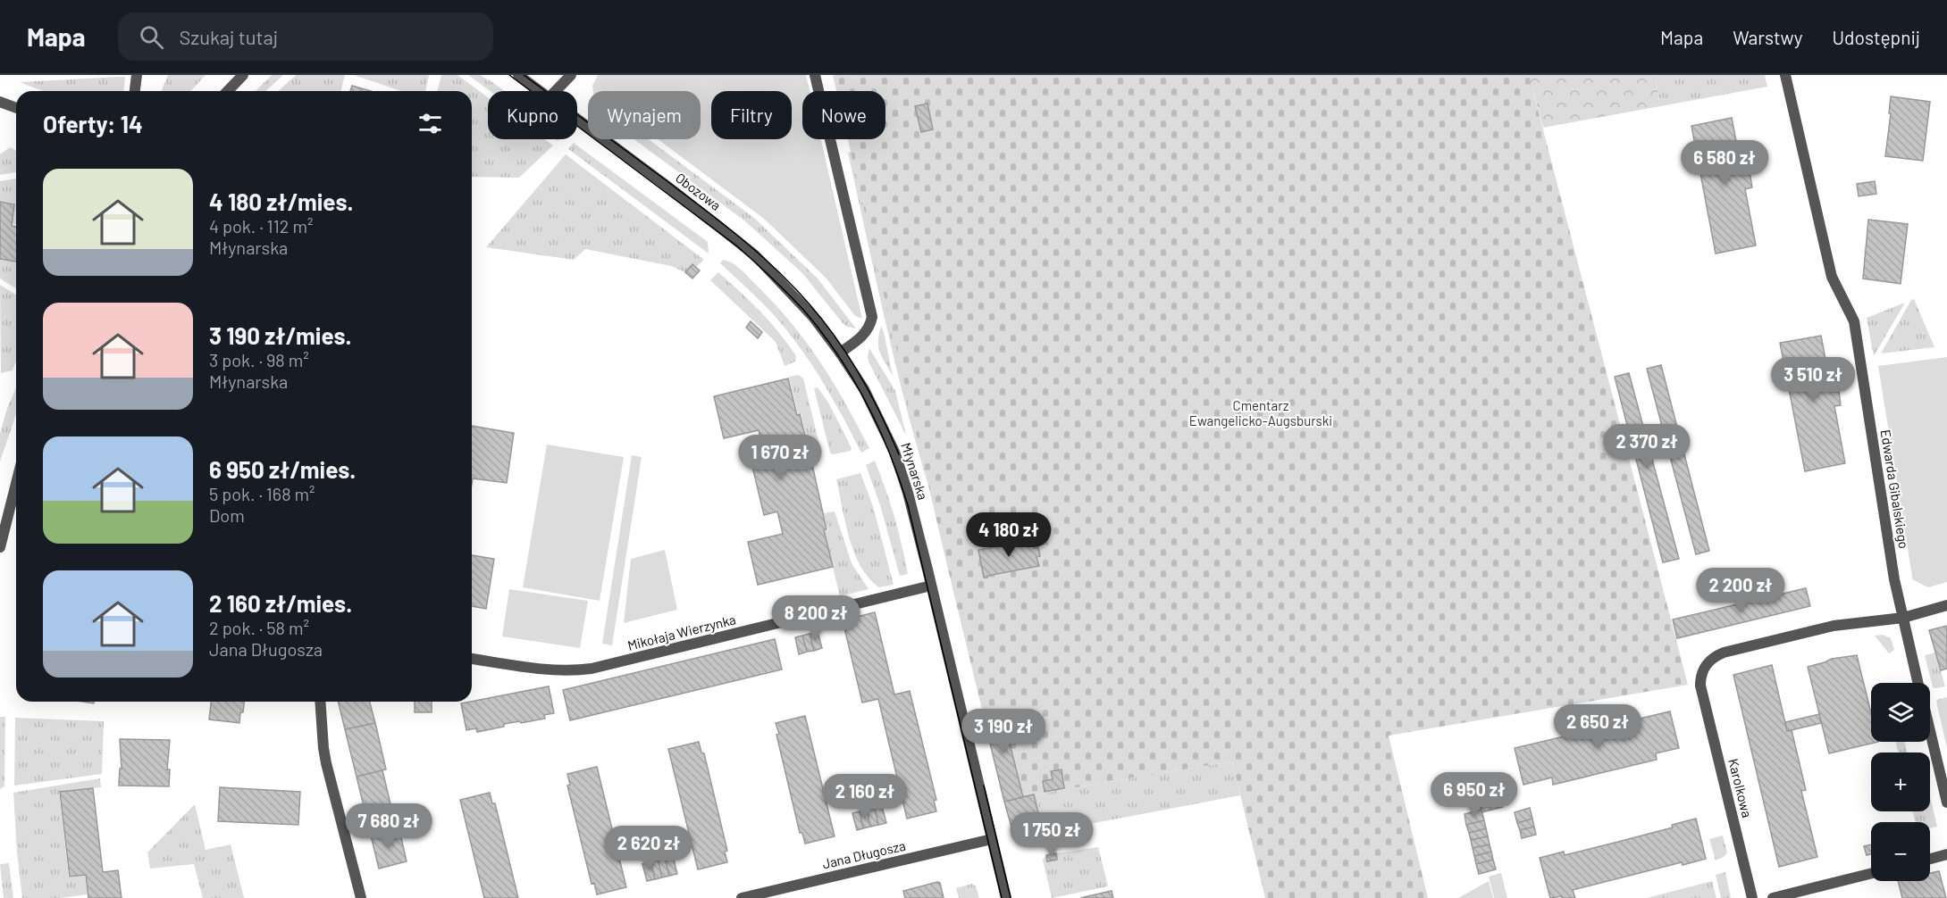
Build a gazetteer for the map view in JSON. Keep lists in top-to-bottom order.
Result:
{
  "streets": {
    "street": [
      "Obozowa",
      "Młynarska",
      "Edwarda Gibalskiego",
      "Mikołaja Wierzynka",
      "Karolkowa",
      "Jana Długosza"
    ]
  },
  "crossings": [
    ["Obozowa", "Młynarska"],
    ["Młynarska", "Mikołaja Wierzynka"],
    ["Młynarska", "Jana Długosza"],
    ["Edwarda Gibalskiego", "Karolkowa"]
  ],
  "parks": ["Cmentarz Ewangelicko-Augsburski"],
  "page": {
    "header": "Mapa",
    "search": "Szukaj tutaj",
    "nav": ["Mapa", "Warstwy", "Udostępnij"],
    "chip": [
      "Kupno",
      "Wynajem",
      "Filtry",
      "Nowe"
    ],
    "heading": "Oferty: 14",
    "price": [
      "6 580 zł",
      "3 510 zł",
      "2 370 zł",
      "1 670 zł",
      "4 180 zł",
      "2 200 zł",
      "8 200 zł",
      "2 650 zł",
      "3 190 zł",
      "6 950 zł",
      "2 160 zł",
      "7 680 zł",
      "1 750 zł",
      "2 620 zł"
    ],
    "list": [
      {
        "name": "4 180 zł/mies.",
        "note": "4 pok. · 112 m² · Młynarska"
      },
      {
        "name": "3 190 zł/mies.",
        "note": "3 pok. · 98 m² · Młynarska"
      },
      {
        "name": "6 950 zł/mies.",
        "note": "5 pok. · 168 m² · Dom"
      },
      {
        "name": "2 160 zł/mies.",
        "note": "2 pok. · 58 m² · Jana Długosza"
      }
    ],
    "map_buttons": ["+", "−"]
  }
}
